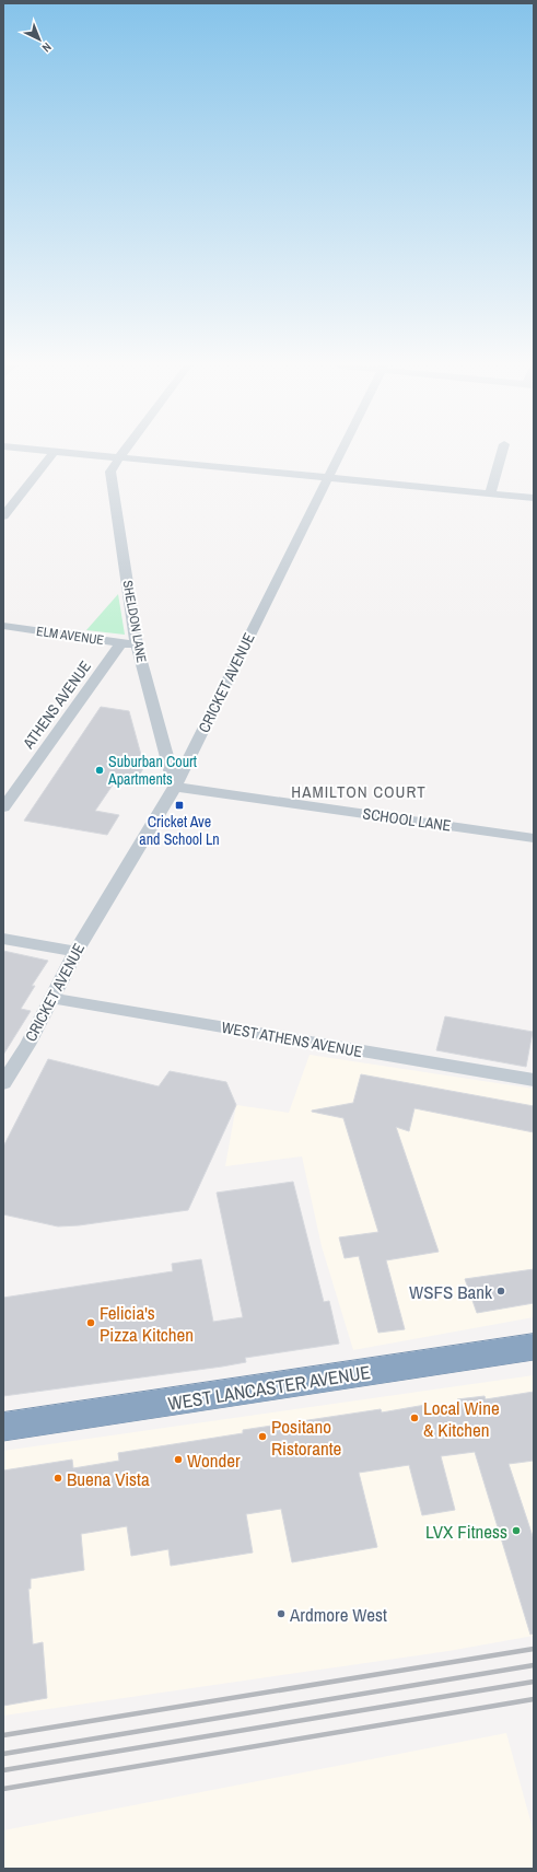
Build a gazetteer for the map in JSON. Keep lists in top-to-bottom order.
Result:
{
  "streets": {
    "highway": ["WEST LANCASTER AVENUE"],
    "street": [
      "SHELDON LANE",
      "ELM AVENUE",
      "CRICKET AVENUE",
      "ATHENS AVENUE",
      "SCHOOL LANE",
      "WEST ATHENS AVENUE"
    ]
  },
  "crossings": [
    ["SHELDON LANE", "ELM AVENUE"],
    ["SHELDON LANE", "CRICKET AVENUE"],
    ["SHELDON LANE", "SCHOOL LANE"],
    ["ELM AVENUE", "ATHENS AVENUE"],
    ["CRICKET AVENUE", "SCHOOL LANE"],
    ["CRICKET AVENUE", "WEST ATHENS AVENUE"]
  ],
  "districts": ["HAMILTON COURT"],
  "places": {
    "other": [
      "Suburban Court Apartments",
      "WSFS Bank",
      "Felicia's Pizza Kitchen",
      "Local Wine & Kitchen",
      "Positano Ristorante",
      "Wonder",
      "Buena Vista",
      "LVX Fitness",
      "Ardmore West"
    ],
    "transit": ["Cricket Ave and School Ln"]
  },
  "north": "bottom right"
}
